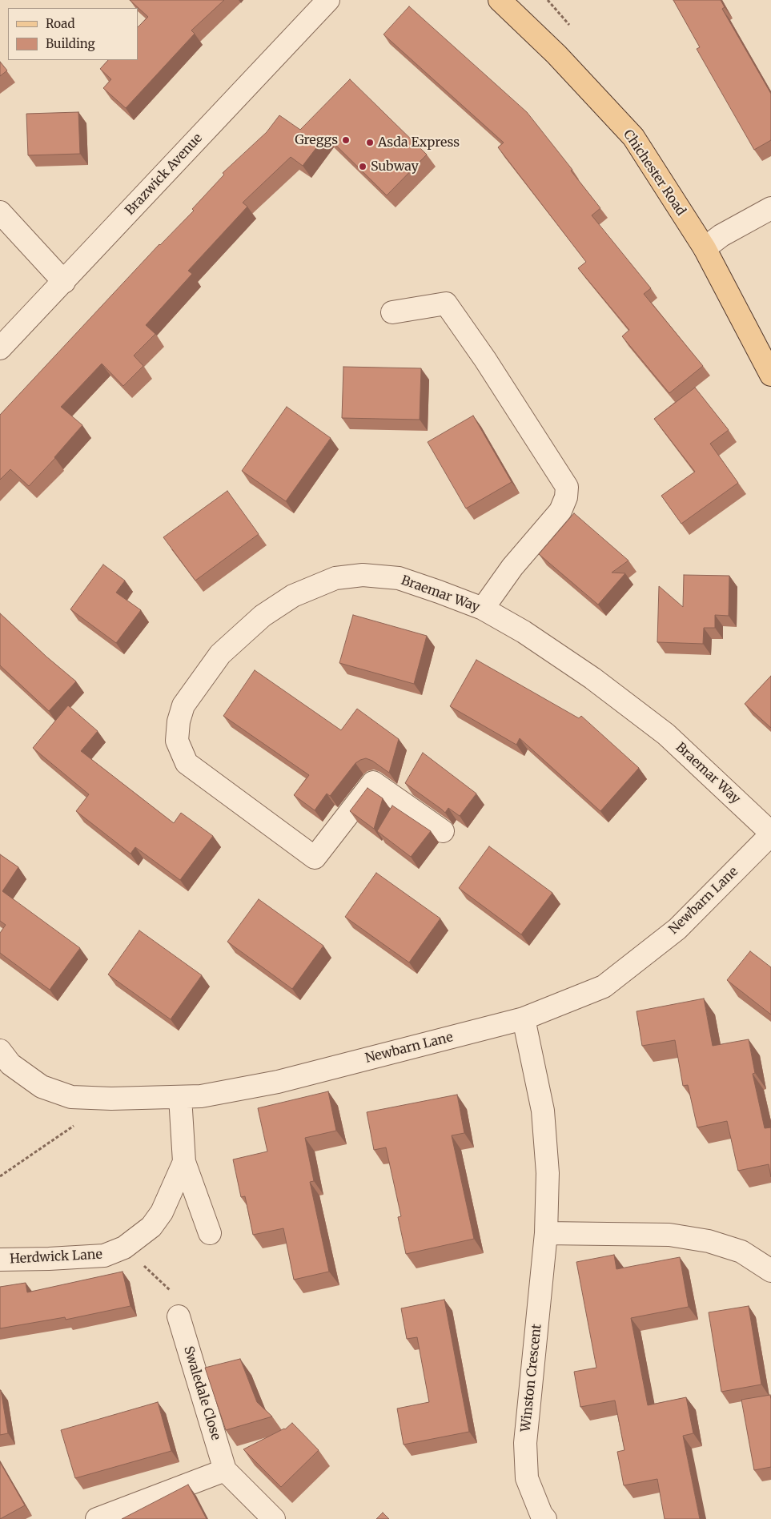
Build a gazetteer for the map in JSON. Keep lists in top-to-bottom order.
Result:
{
  "streets": {
    "main road": ["Chichester Road"],
    "street": [
      "Brazwick Avenue",
      "Braemar Way",
      "Newbarn Lane",
      "Herdwick Lane",
      "Winston Crescent",
      "Swaledale Close"
    ]
  },
  "crossings": [
    ["Braemar Way", "Newbarn Lane"],
    ["Newbarn Lane", "Winston Crescent"]
  ],
  "places": ["Greggs", "Asda Express", "Subway"],
  "legend": ["Road", "Building"]
}
